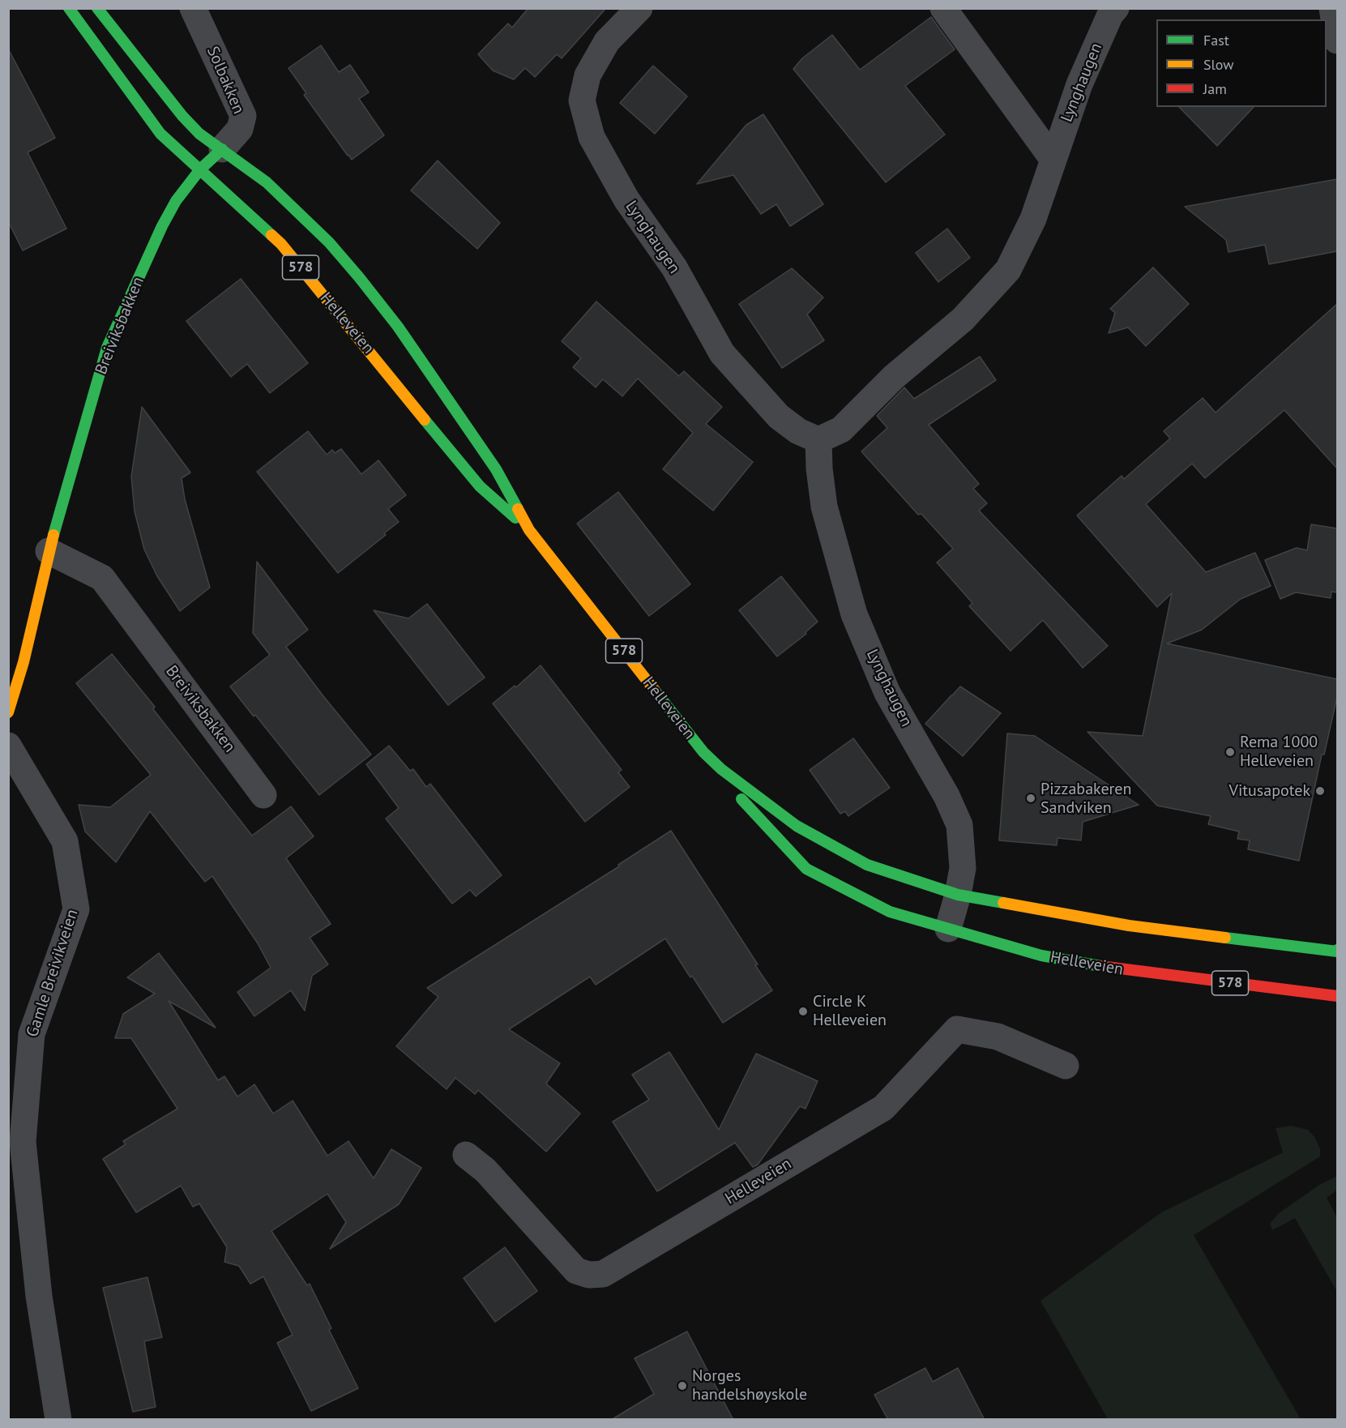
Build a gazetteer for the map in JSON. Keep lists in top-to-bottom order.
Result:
{
  "streets": {
    "main road": ["578", "Helleveien", "Breiviksbakken"],
    "street": ["Solbakken", "Lynghaugen", "Gamle Breivikveien"]
  },
  "crossings": [
    ["Solbakken", "Helleveien"],
    ["Solbakken", "Breiviksbakken"],
    ["Lynghaugen", "Helleveien"],
    ["Helleveien", "Breiviksbakken"]
  ],
  "places": [
    "Rema 1000 Helleveien",
    "Vitusapotek",
    "Pizzabakeren Sandviken",
    "Circle K Helleveien",
    "Norges handelshøyskole"
  ],
  "legend": ["Fast", "Slow", "Jam"]
}
